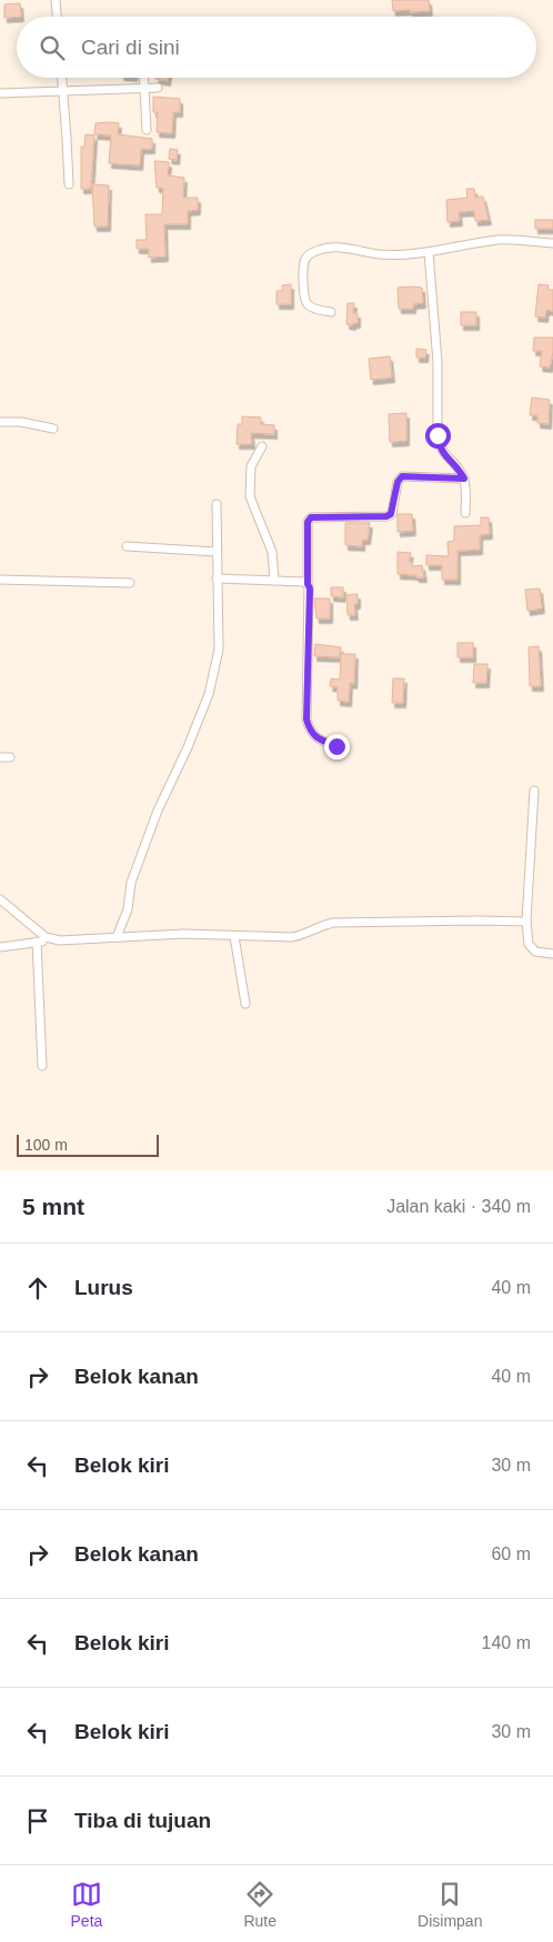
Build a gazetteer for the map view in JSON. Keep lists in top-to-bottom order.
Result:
{
  "scale_bar": "100 m",
  "page": {
    "search": "Cari di sini",
    "scale": "100 m",
    "heading": ["5 mnt", "Jalan kaki · 340 m"],
    "list": [
      ["Lurus", "40 m"],
      ["Belok kanan", "40 m"],
      ["Belok kiri", "30 m"],
      ["Belok kanan", "60 m"],
      ["Belok kiri", "140 m"],
      ["Belok kiri", "30 m"],
      "Tiba di tujuan"
    ],
    "nav": ["Peta", "Rute", "Disimpan"]
  }
}
